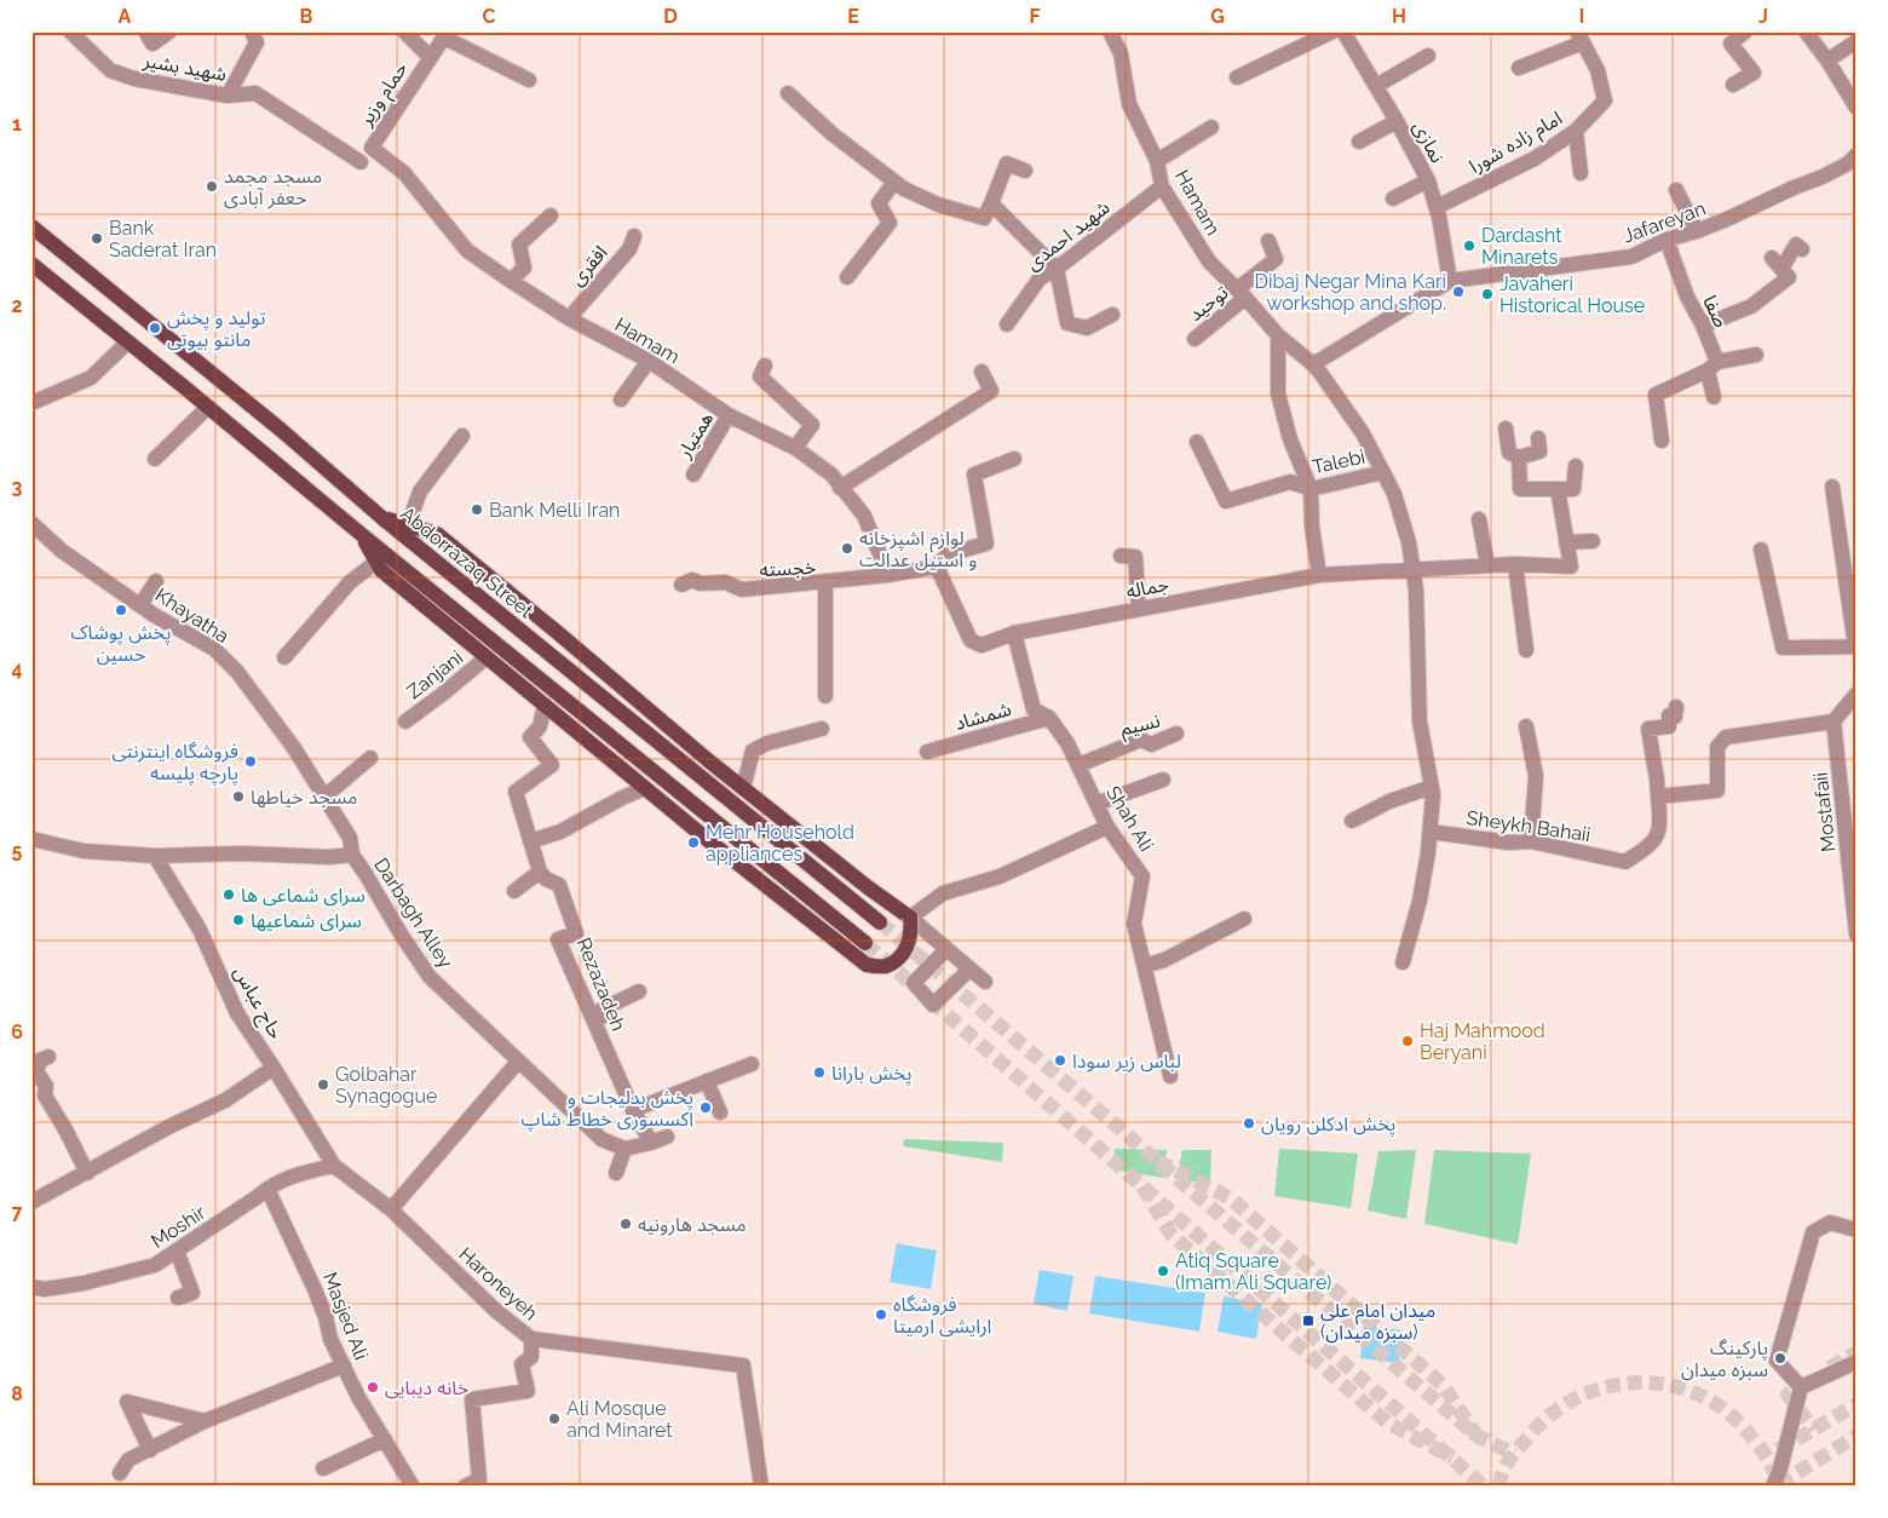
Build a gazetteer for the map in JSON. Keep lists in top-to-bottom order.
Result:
{
  "streets": {
    "main road": ["Abdorrazaq Street"],
    "street": [
      "شهید بشیر",
      "حمام وزیر",
      "نمازی",
      "امام زاده شورا",
      "Hamam",
      "Jafareyan",
      "شهید احمدی",
      "افقری",
      "توحید",
      "صفا",
      "همتیار",
      "Talebi",
      "خجسته",
      "جماله",
      "Khayatha",
      "Zanjani",
      "شمشاد",
      "نسیم",
      "Mostafaii",
      "Shah Ali",
      "Sheykh Bahaii",
      "Darbagh Alley",
      "Rezazadeh",
      "حاج عباس",
      "Moshir",
      "Haroneyeh",
      "Masjed Ali"
    ]
  },
  "crossings": [
    ["حمام وزیر", "Hamam"],
    ["نمازی", "امام زاده شورا"],
    ["نمازی", "Jafareyan"],
    ["Hamam", "Jafareyan"],
    ["Hamam", "شهید احمدی"],
    ["Hamam", "افقری"],
    ["Hamam", "توحید"],
    ["Hamam", "همتیار"],
    ["Hamam", "Talebi"],
    ["Hamam", "جماله"],
    ["Jafareyan", "صفا"],
    ["جماله", "Shah Ali"],
    ["Khayatha", "Darbagh Alley"],
    ["شمشاد", "Shah Ali"],
    ["نسیم", "Shah Ali"],
    ["Darbagh Alley", "حاج عباس"],
    ["حاج عباس", "Moshir"],
    ["حاج عباس", "Haroneyeh"],
    ["Moshir", "Haroneyeh"],
    ["Moshir", "Masjed Ali"]
  ],
  "places": {
    "other": [
      "مسجد مجمد حعفر آبادی",
      "Bank Saderat Iran",
      "Dardasht Minarets",
      "Dibaj Negar Mina Kari workshop and shop.",
      "Javaheri Historical House",
      "تولید و پخش مانتو بیوتی",
      "Bank Melli Iran",
      "لوازم اشپزخانه و استیل عدالت",
      "پخش پوشاک حسین",
      "فروشگاه اینترنتی پارچه پلیسه",
      "مسجد خیاطها",
      "Mehr Household appliances",
      "سرای شماعی ها",
      "سرای شماعیها",
      "Haj Mahmood Beryani",
      "لباس زیر سودا",
      "پخش بارانا",
      "Golbahar Synagogue",
      "پخش بدلیجات و اکسسوری خطاط شاپ",
      "پخش ادکلن رویان",
      "مسجد هارونیه",
      "Atiq Square (Imam Ali Square)",
      "فروشگاه ارایشی ارمیتا",
      "پارکینگ سبزه میدان",
      "خانه دیبایی",
      "Ali Mosque and Minaret"
    ],
    "transit": ["میدان امام علی (سبزه میدان)"]
  },
  "grid": {
    "columns": [
      "A",
      "B",
      "C",
      "D",
      "E",
      "F",
      "G",
      "H",
      "I",
      "J"
    ],
    "rows": [
      "1",
      "2",
      "3",
      "4",
      "5",
      "6",
      "7",
      "8"
    ]
  }
}
